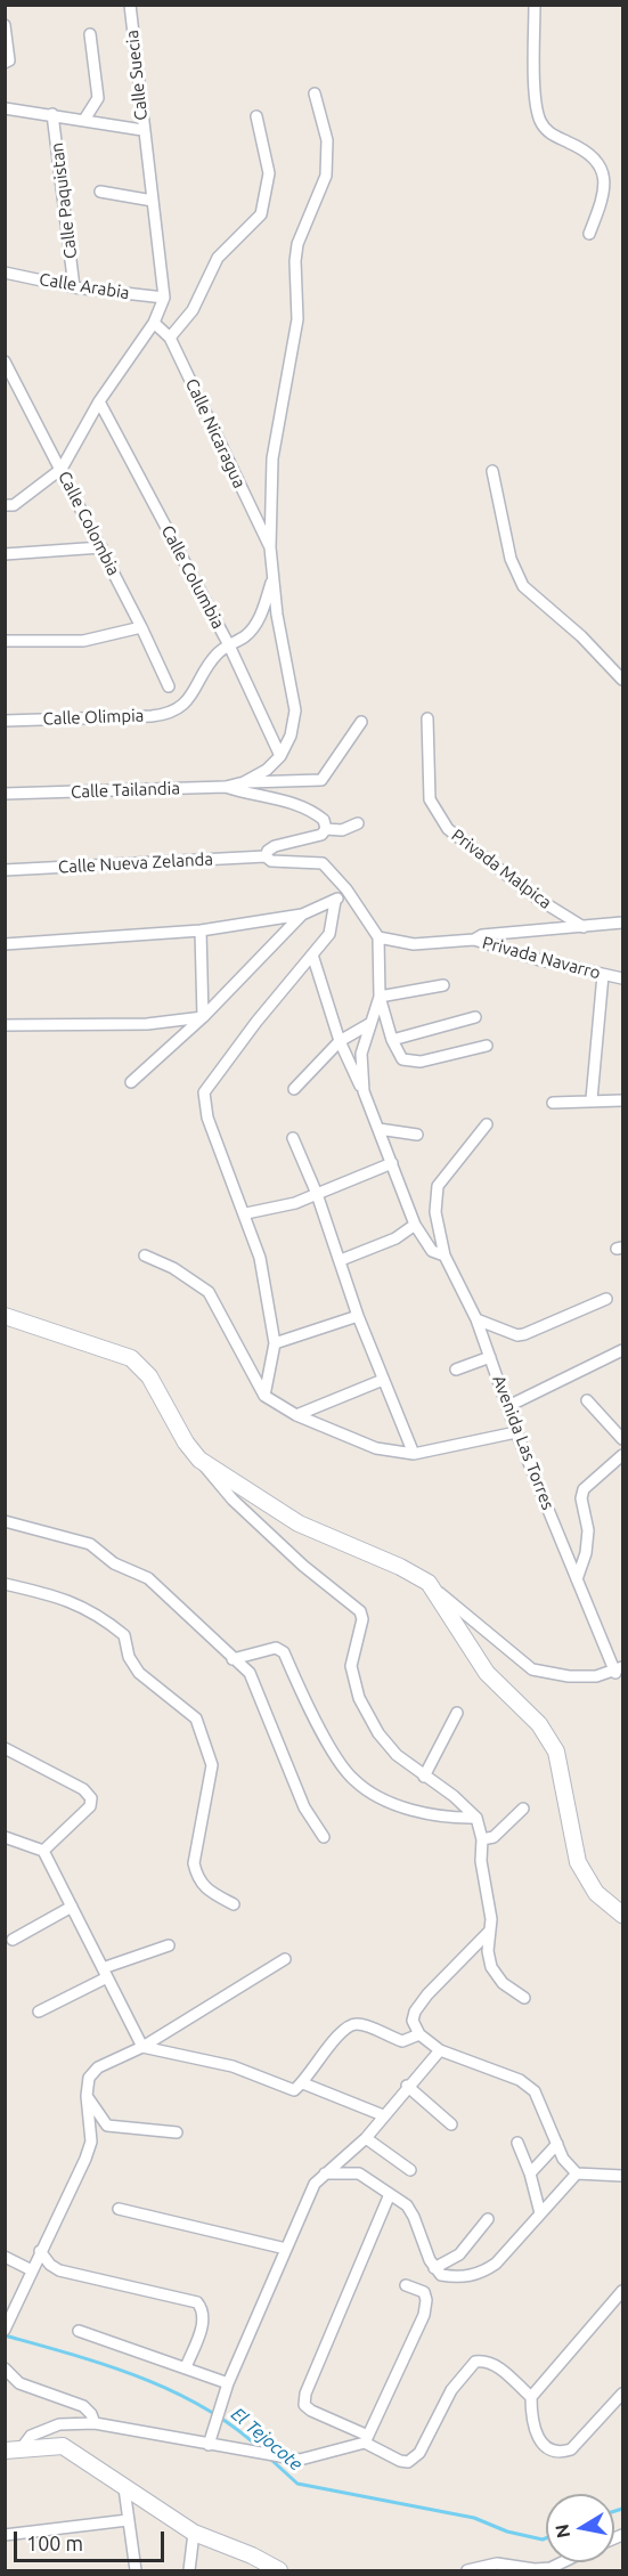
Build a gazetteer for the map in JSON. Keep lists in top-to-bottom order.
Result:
{
  "streets": {
    "street": [
      "Calle Suecia",
      "Calle Paquistan",
      "Calle Arabia",
      "Calle Nicaragua",
      "Calle Colombia",
      "Calle Columbia",
      "Calle Olimpia",
      "Calle Tailandia",
      "Calle Nueva Zelanda",
      "Privada Malpica",
      "Privada Navarro",
      "Avenida Las Torres"
    ]
  },
  "crossings": [
    ["Calle Suecia", "Calle Paquistan"],
    ["Calle Paquistan", "Calle Arabia"],
    ["Calle Columbia", "Calle Olimpia"],
    ["Privada Malpica", "Privada Navarro"]
  ],
  "water": ["El Tejocote"],
  "scale_bar": "100 m",
  "north": "left"
}
